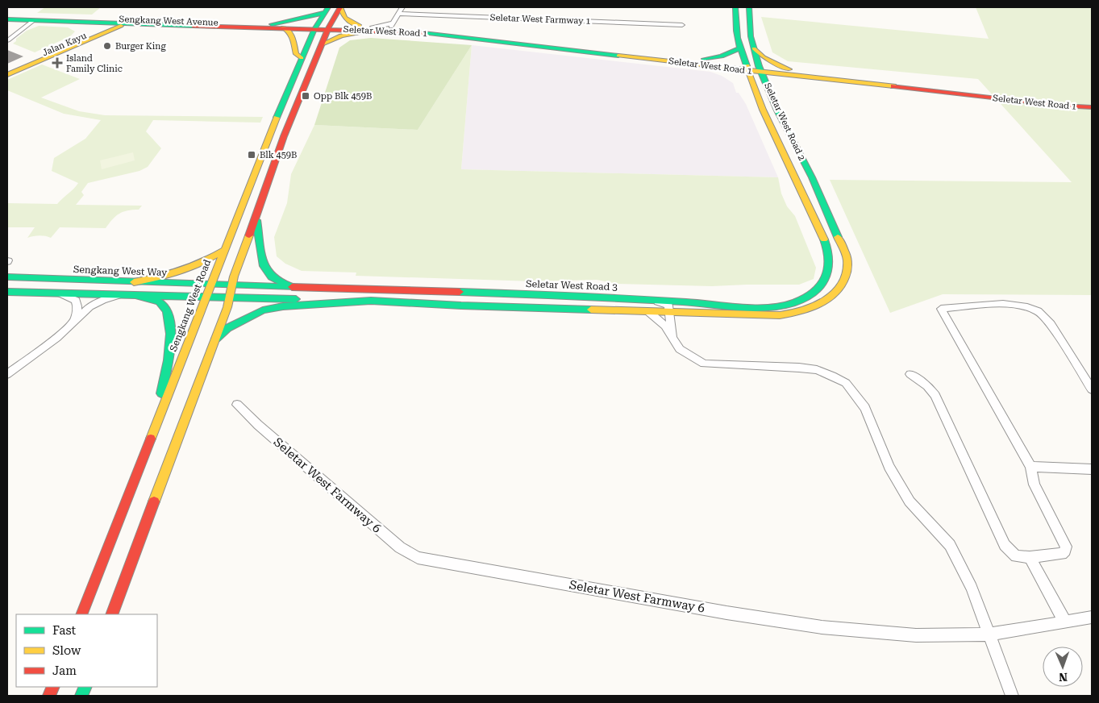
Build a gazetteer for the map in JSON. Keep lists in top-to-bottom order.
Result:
{
  "streets": {
    "main road": [
      "Sengkang West Avenue",
      "Seletar West Road 1",
      "Jalan Kayu",
      "Seletar West Road 2",
      "Sengkang West Way",
      "Seletar West Road 3",
      "Sengkang West Road"
    ],
    "street": ["Seletar West Farmway 1", "Seletar West Farmway 6"]
  },
  "crossings": [
    ["Sengkang West Avenue", "Seletar West Road 1"],
    ["Sengkang West Avenue", "Jalan Kayu"],
    ["Sengkang West Avenue", "Sengkang West Road"],
    ["Seletar West Road 1", "Seletar West Road 2"],
    ["Seletar West Road 2", "Seletar West Road 3"],
    ["Sengkang West Way", "Seletar West Road 3"],
    ["Sengkang West Way", "Sengkang West Road"]
  ],
  "places": {
    "other": ["Burger King"],
    "health": ["Island Family Clinic"],
    "transit": ["Opp Blk 459B", "Blk 459B"]
  },
  "legend": ["Fast", "Slow", "Jam"],
  "north": "bottom"
}
